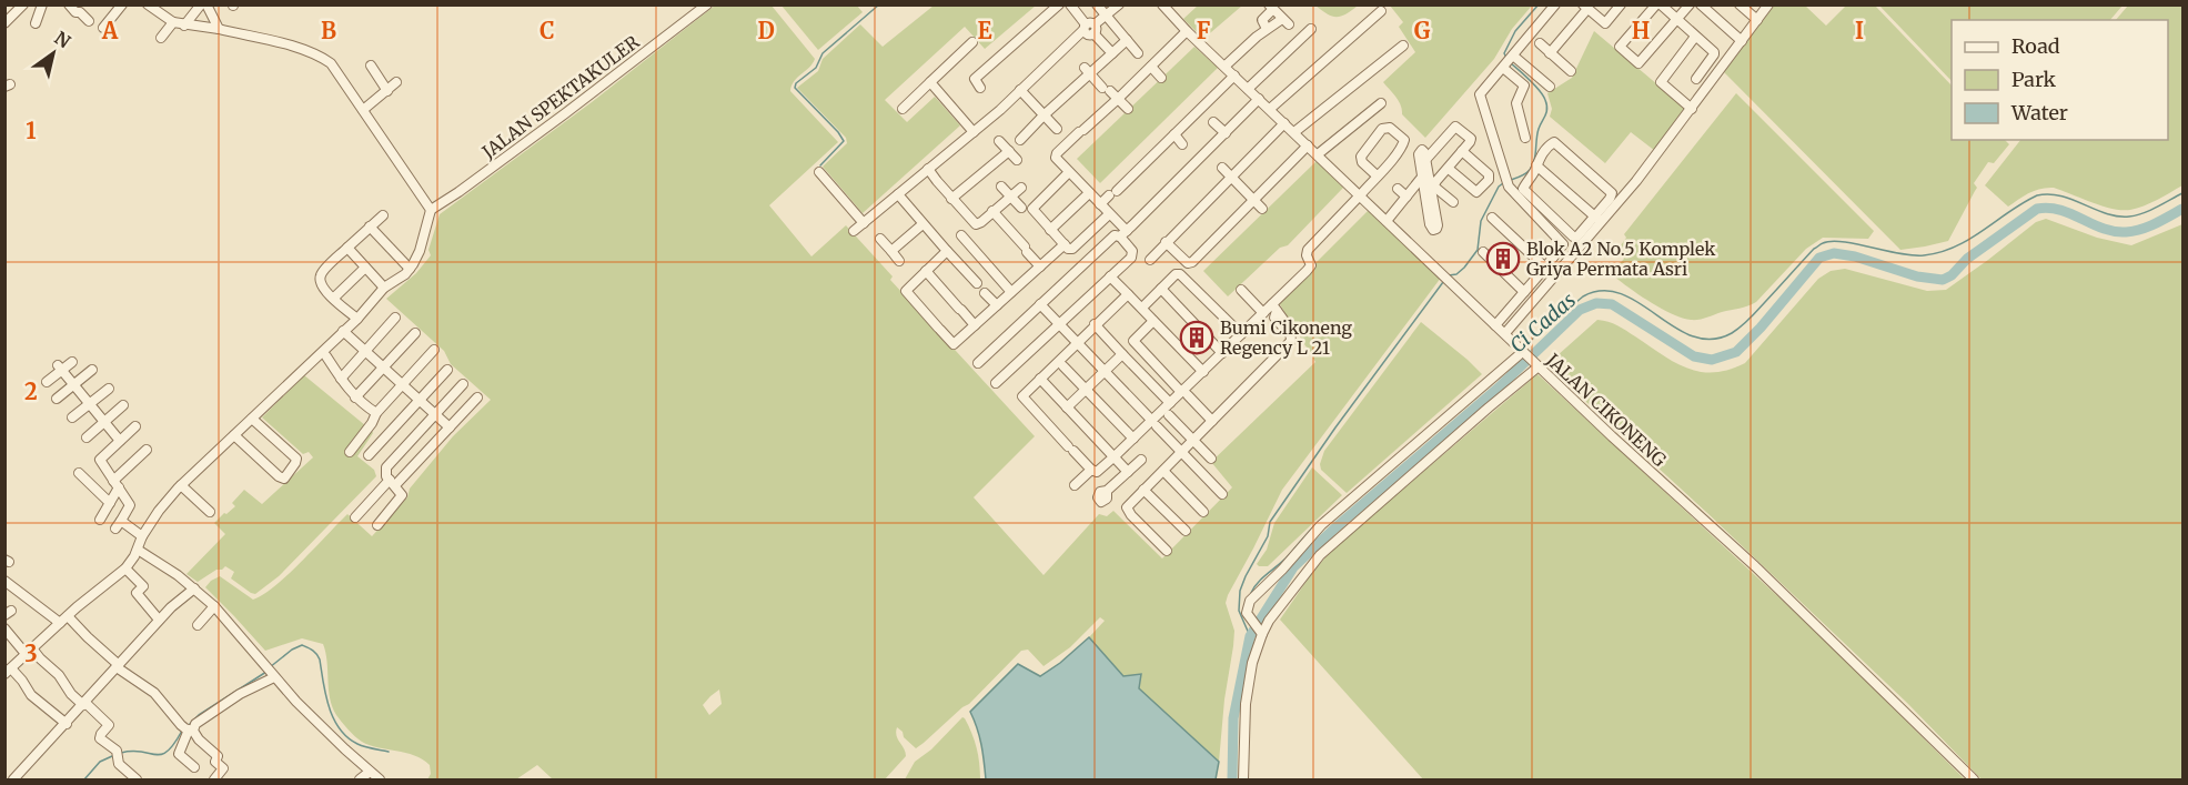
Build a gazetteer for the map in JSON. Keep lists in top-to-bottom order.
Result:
{
  "streets": {
    "street": ["JALAN SPEKTAKULER", "JALAN CIKONENG"]
  },
  "water": ["Ci Cadas"],
  "places": {
    "building": ["Blok A2 No.5 Komplek Griya Permata Asri", "Bumi Cikoneng Regency L 21"]
  },
  "legend": ["Road", "Park", "Water"],
  "north": "top right",
  "grid": {
    "columns": [
      "A",
      "B",
      "C",
      "D",
      "E",
      "F",
      "G",
      "H",
      "I"
    ],
    "rows": ["1", "2", "3"]
  }
}
